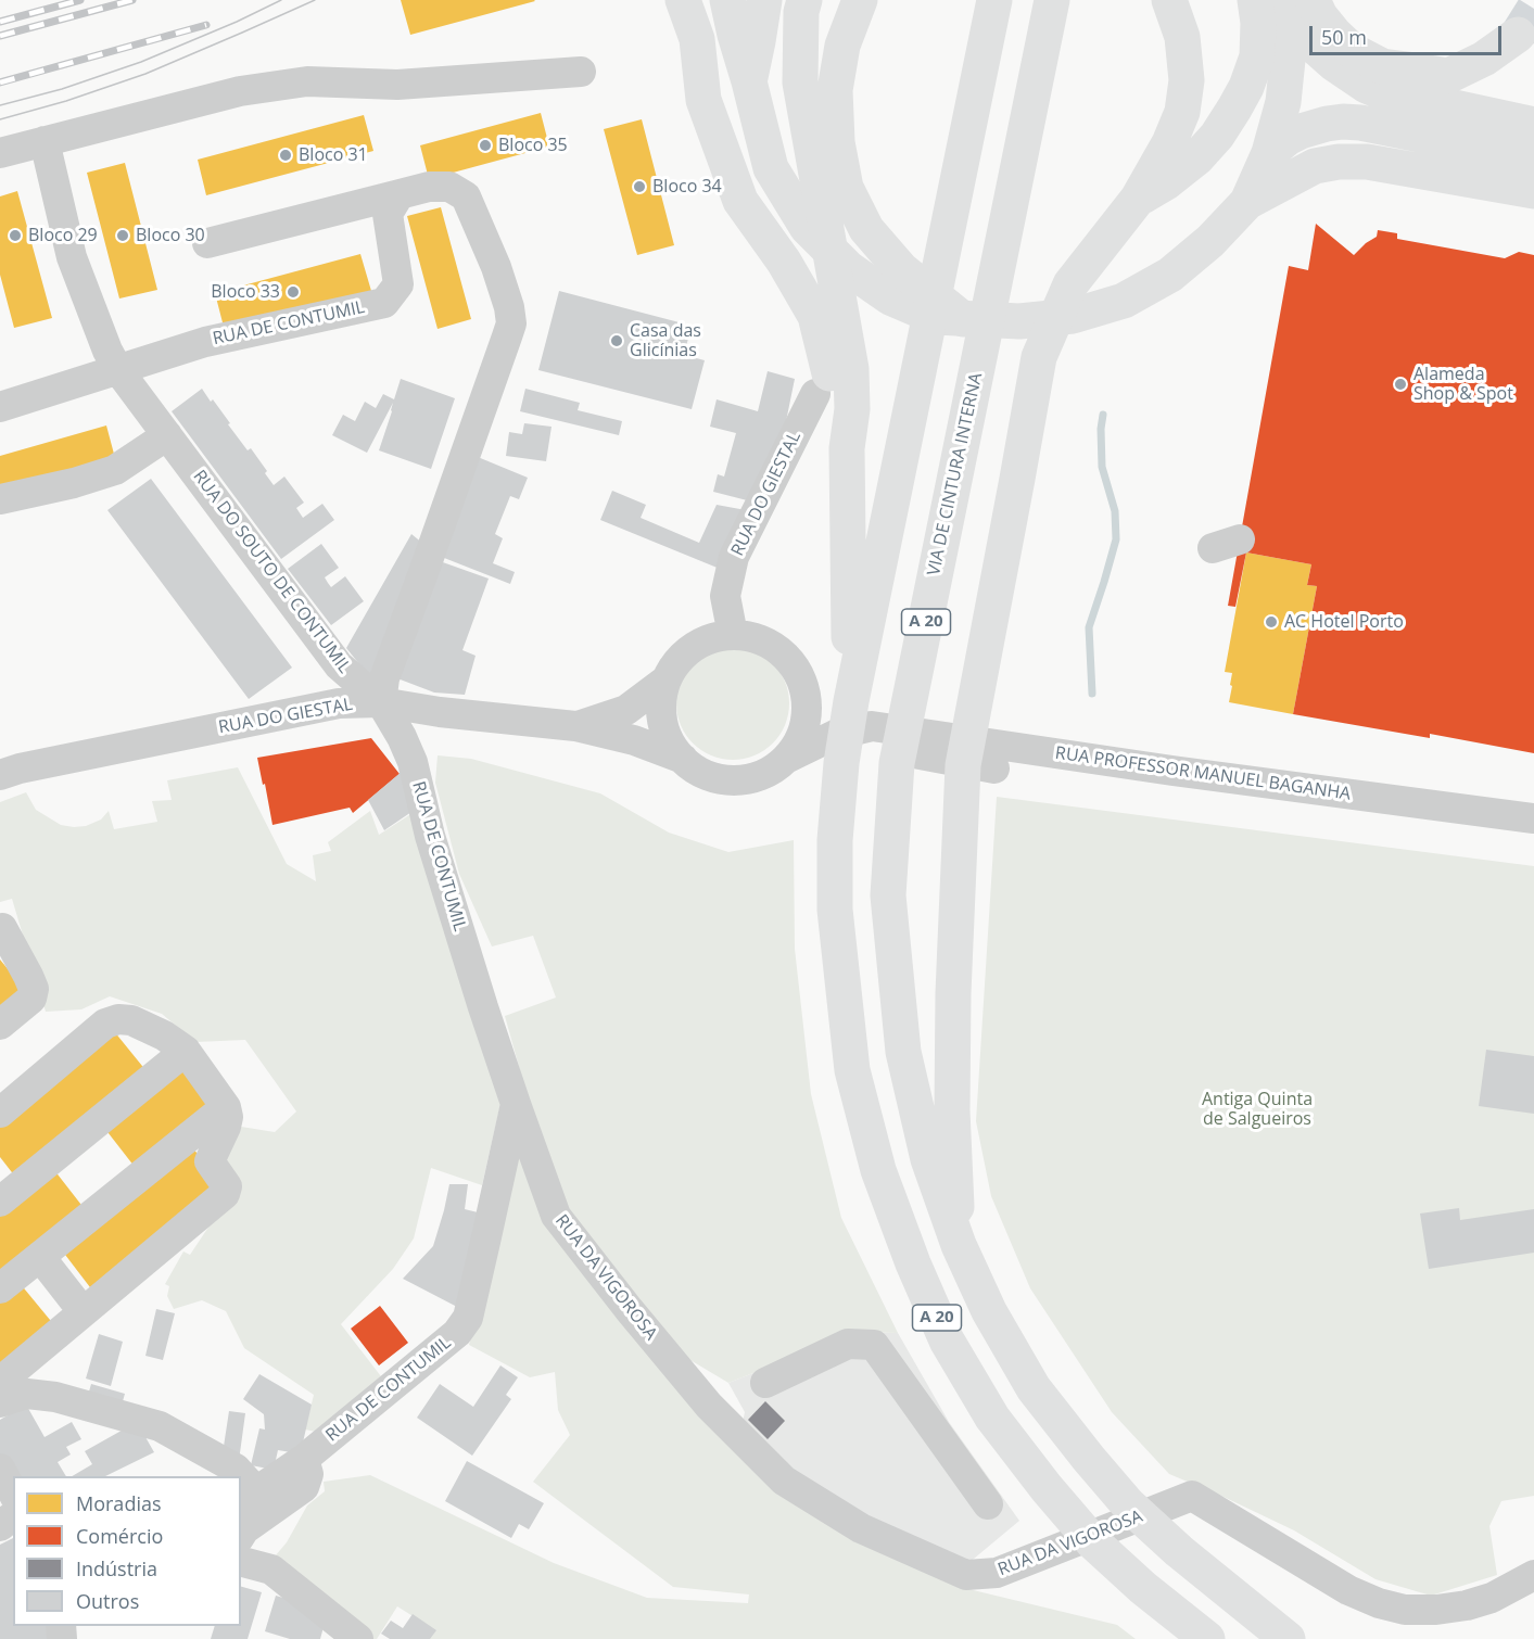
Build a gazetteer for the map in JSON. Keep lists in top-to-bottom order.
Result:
{
  "streets": {
    "main road": ["VIA DE CINTURA INTERNA", "A 20"],
    "street": [
      "RUA DE CONTUMIL",
      "RUA DO GIESTAL",
      "RUA DO SOUTO DE CONTUMIL",
      "RUA PROFESSOR MANUEL BAGANHA",
      "RUA DA VIGOROSA"
    ]
  },
  "crossings": [
    ["RUA DE CONTUMIL", "RUA DO GIESTAL"],
    ["RUA DE CONTUMIL", "RUA DO SOUTO DE CONTUMIL"],
    ["RUA DE CONTUMIL", "RUA DA VIGOROSA"],
    ["RUA DO GIESTAL", "RUA DO SOUTO DE CONTUMIL"],
    ["RUA DO GIESTAL", "RUA PROFESSOR MANUEL BAGANHA"],
    ["A 20", "RUA PROFESSOR MANUEL BAGANHA"]
  ],
  "parks": ["Antiga Quinta de Salgueiros"],
  "places": [
    "Bloco 35",
    "Bloco 31",
    "Bloco 34",
    "Bloco 29",
    "Bloco 30",
    "Bloco 33",
    "Casa das Glicínias",
    "Alameda Shop & Spot",
    "AC Hotel Porto"
  ],
  "legend": [
    "Moradias",
    "Comércio",
    "Indústria",
    "Outros"
  ],
  "scale_bar": "50 m"
}
